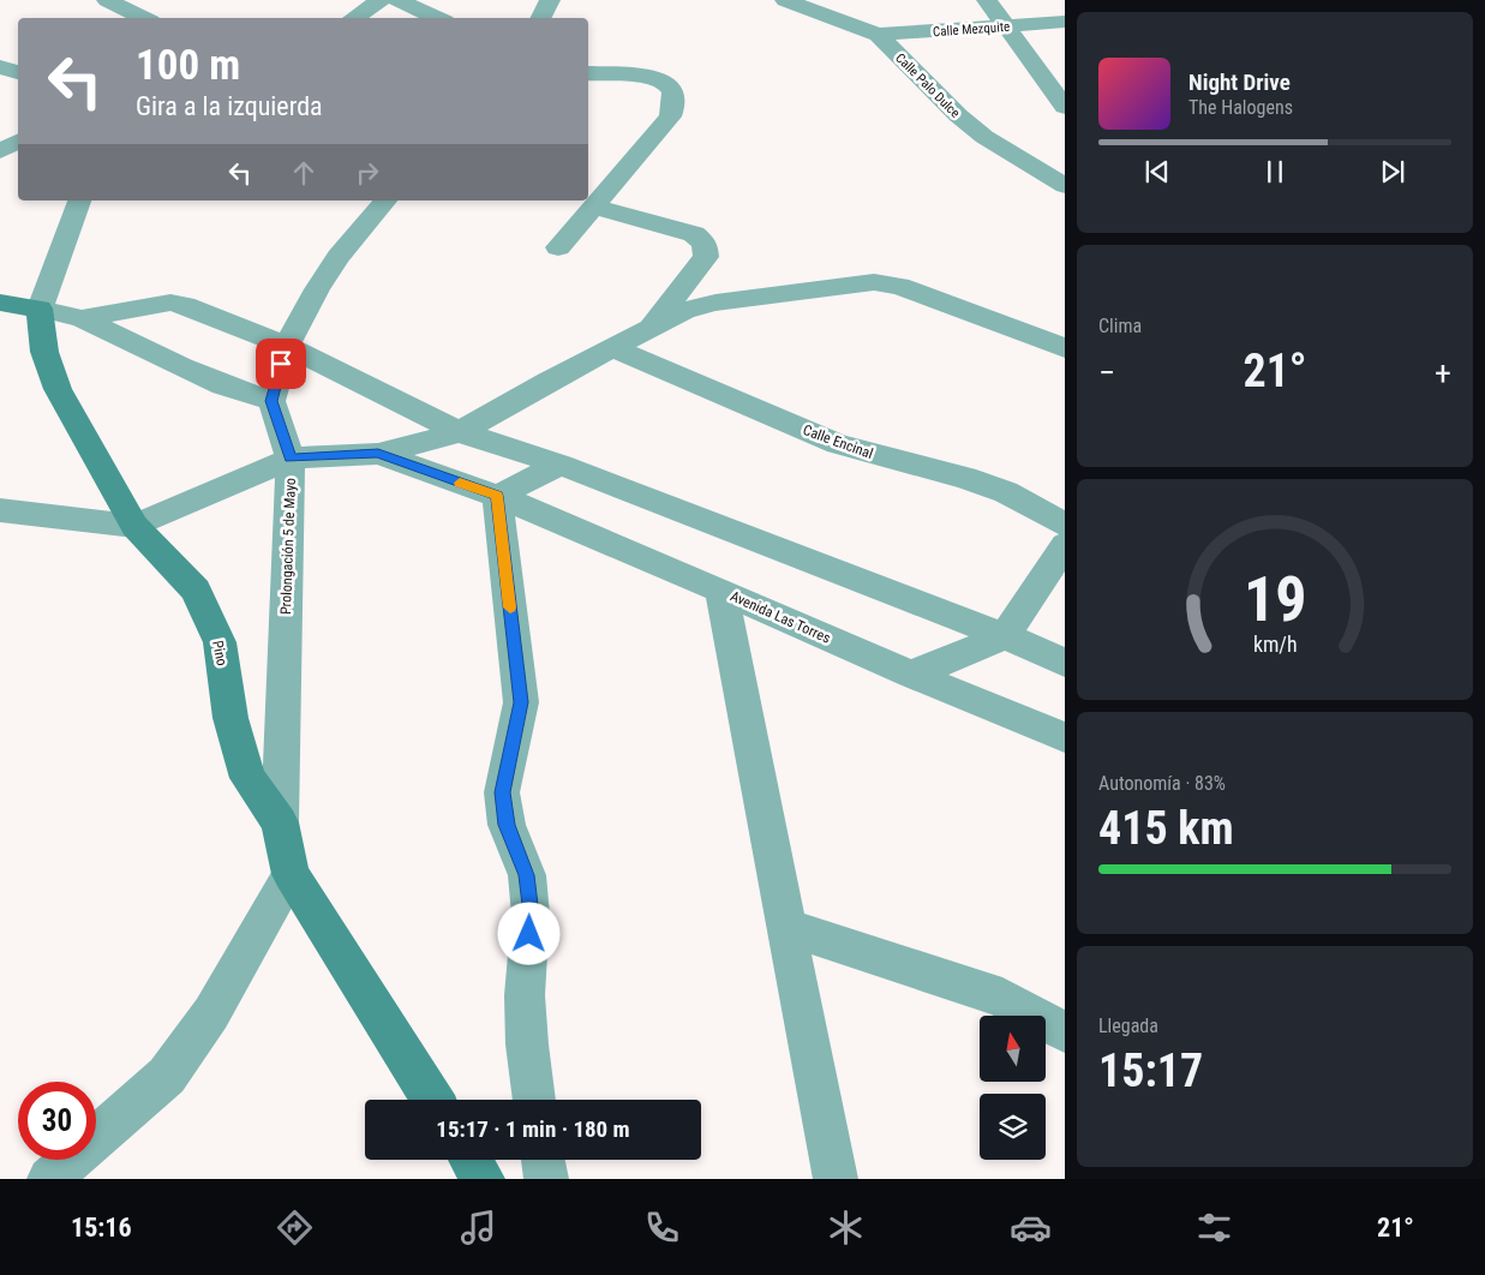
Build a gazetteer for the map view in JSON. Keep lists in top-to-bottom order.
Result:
{
  "streets": {
    "street": [
      "Calle Mezquite",
      "Calle Palo Dulce",
      "Calle Encinal",
      "Prolongación 5 de Mayo",
      "Avenida Las Torres",
      "Pino"
    ]
  },
  "crossings": [
    ["Calle Mezquite", "Calle Palo Dulce"],
    ["Prolongación 5 de Mayo", "Pino"]
  ],
  "north": "top",
  "page": {
    "turn": ["100 m", "Gira a la izquierda"],
    "song": ["Night Drive", "The Halogens"],
    "tile": [
      "Clima",
      ["Autonomía · 83%", "415 km"],
      ["Llegada", "15:17"]
    ],
    "heat": ["−", "21°", "+"],
    "limit": "30",
    "trip": "15:17 · 1 min · 180 m",
    "tabs": ["15:16", "21°"],
    "gauge": ["19", "km/h"]
  }
}
